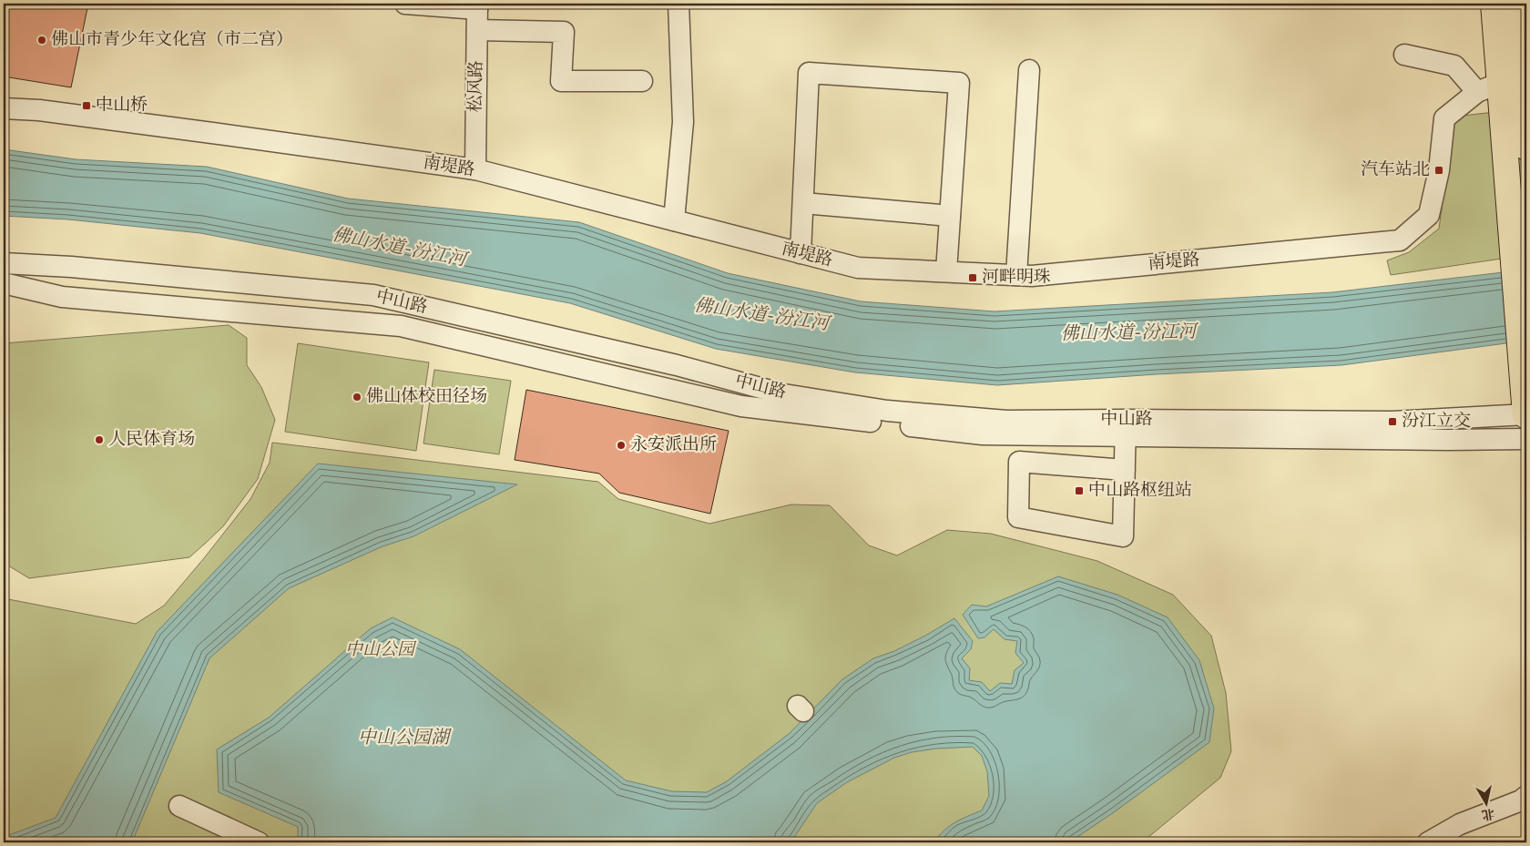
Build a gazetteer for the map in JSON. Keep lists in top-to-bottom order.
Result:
{
  "streets": {
    "street": ["松风路", "南堤路", "中山路"]
  },
  "crossings": [
    ["松风路", "南堤路"]
  ],
  "water": ["佛山水道-汾江河", "中山公园湖"],
  "parks": ["中山公园"],
  "places": {
    "other": [
      "佛山市青少年文化宫（市二宫）",
      "佛山体校田径场",
      "人民体育场",
      "永安派出所"
    ],
    "transit": [
      "中山桥",
      "汽车站北",
      "河畔明珠",
      "汾江立交",
      "中山路枢纽站"
    ]
  },
  "north": "bottom"
}
